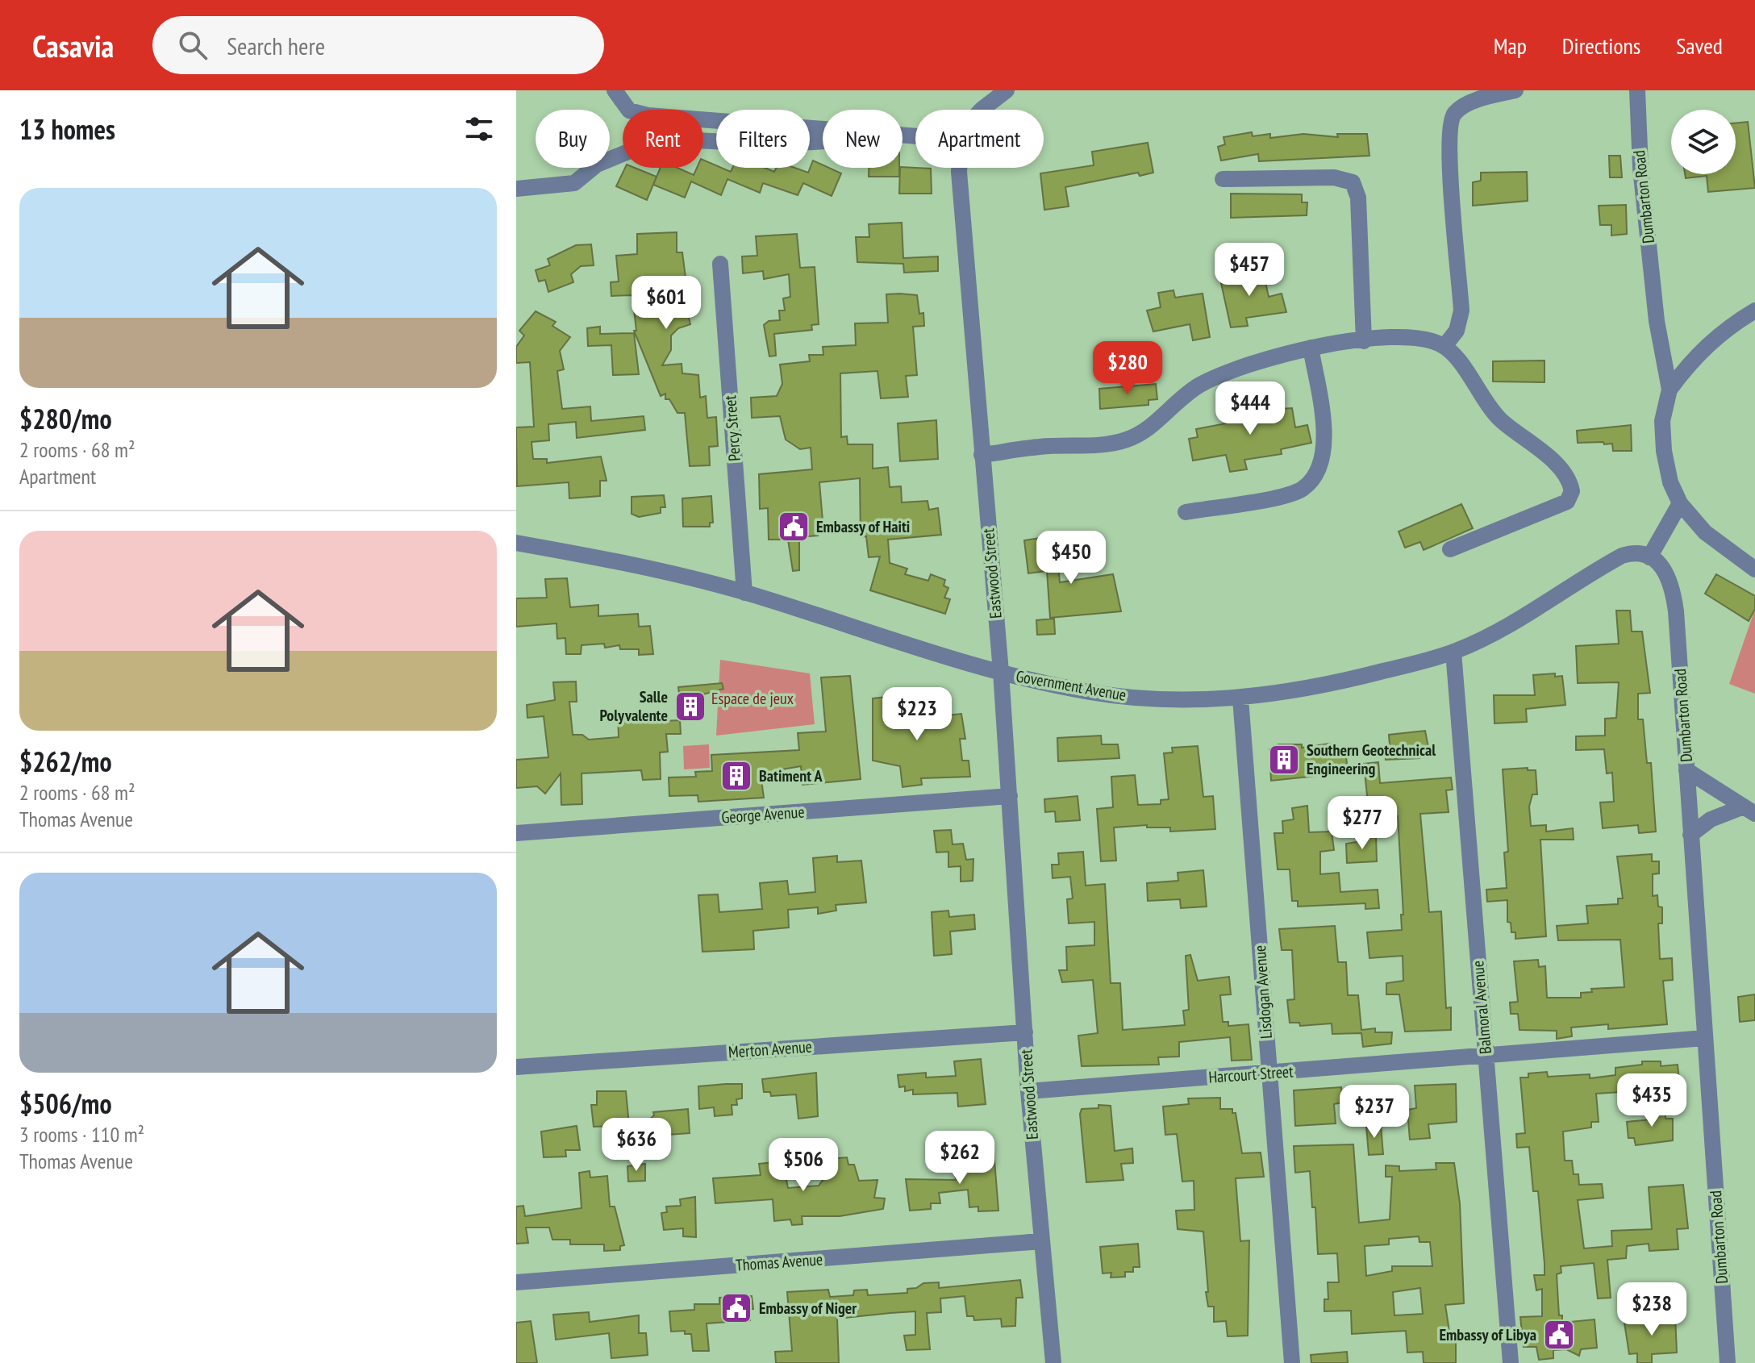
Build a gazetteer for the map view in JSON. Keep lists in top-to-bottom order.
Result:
{
  "streets": {
    "street": [
      "Dumbarton Road",
      "Percy Street",
      "Eastwood Street",
      "Government Avenue",
      "George Avenue",
      "Lisdogan Avenue",
      "Balmoral Avenue",
      "Merton Avenue",
      "Harcourt Street",
      "Thomas Avenue"
    ]
  },
  "crossings": [
    ["Dumbarton Road", "Government Avenue"],
    ["Dumbarton Road", "Harcourt Street"],
    ["Percy Street", "Government Avenue"],
    ["Eastwood Street", "Government Avenue"],
    ["Eastwood Street", "George Avenue"],
    ["Eastwood Street", "Merton Avenue"],
    ["Eastwood Street", "Harcourt Street"],
    ["Eastwood Street", "Thomas Avenue"],
    ["Government Avenue", "Lisdogan Avenue"],
    ["Government Avenue", "Balmoral Avenue"],
    ["Lisdogan Avenue", "Harcourt Street"],
    ["Balmoral Avenue", "Harcourt Street"]
  ],
  "parks": ["Espace de jeux"],
  "places": {
    "public building": ["Embassy of Haiti", "Embassy of Niger", "Embassy of Libya"],
    "building": ["Salle Polyvalente", "Southern Geotechnical Engineering", "Batiment A"]
  },
  "page": {
    "header": "Casavia",
    "search": "Search here",
    "nav": ["Map", "Directions", "Saved"],
    "heading": "13 homes",
    "chip": [
      "Buy",
      "Rent",
      "Filters",
      "New",
      "Apartment"
    ],
    "list": [
      {
        "name": "$280/mo",
        "note": "2 rooms · 68 m² · Apartment"
      },
      {
        "name": "$262/mo",
        "note": "2 rooms · 68 m² · Thomas Avenue"
      },
      {
        "name": "$506/mo",
        "note": "3 rooms · 110 m² · Thomas Avenue"
      }
    ],
    "price": [
      "$457",
      "$601",
      "$280",
      "$444",
      "$450",
      "$223",
      "$277",
      "$435",
      "$237",
      "$636",
      "$262",
      "$506",
      "$238"
    ]
  }
}
